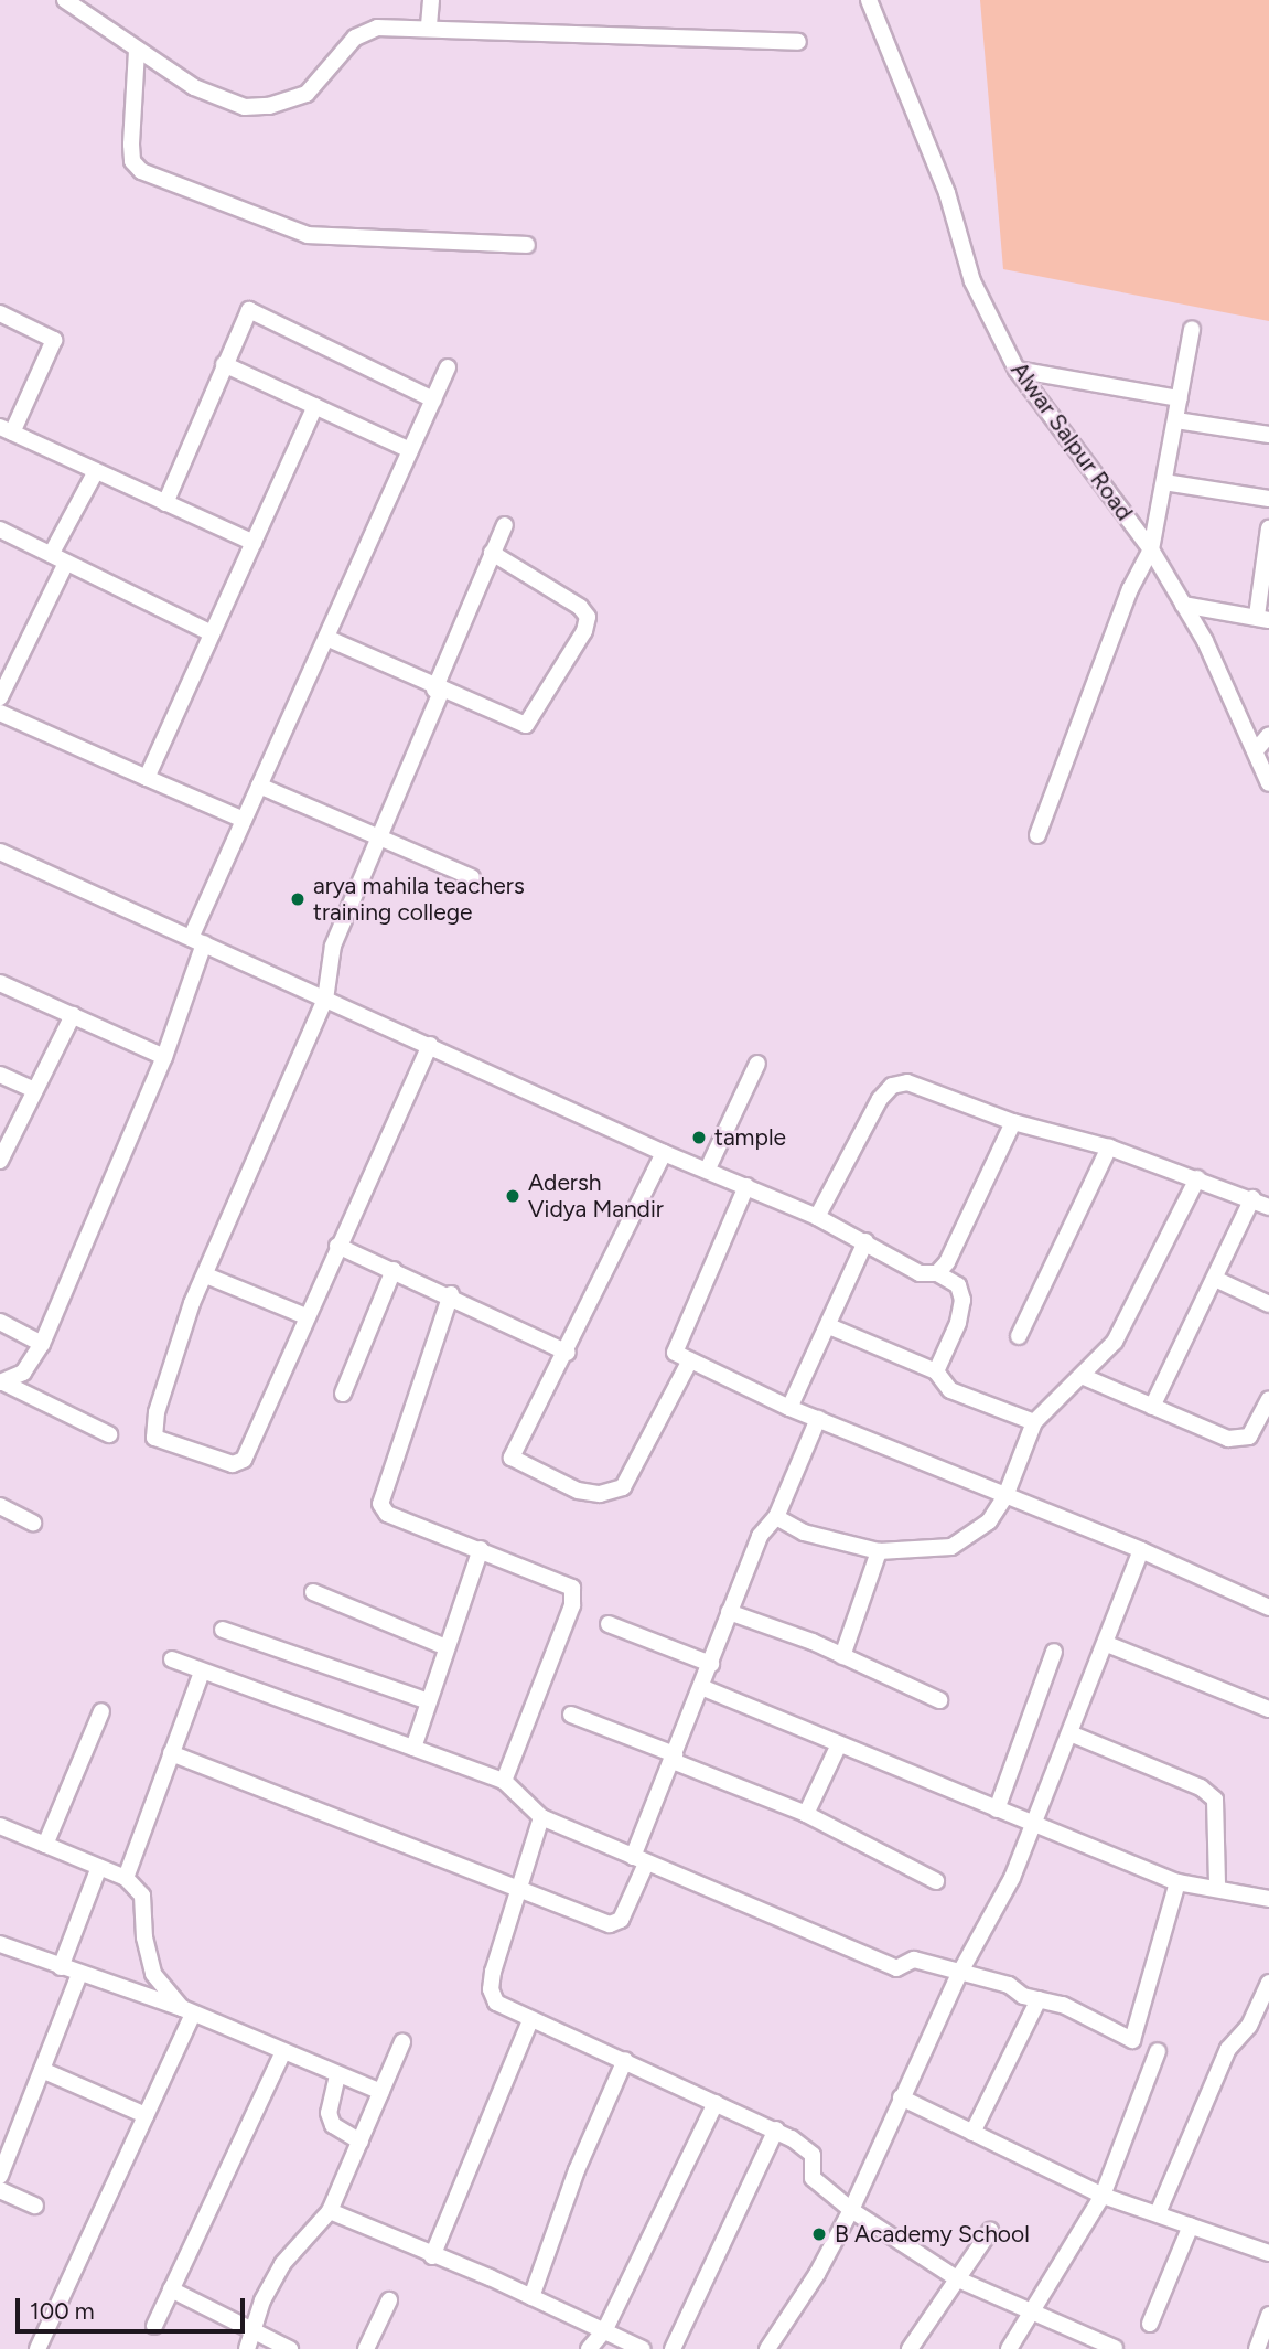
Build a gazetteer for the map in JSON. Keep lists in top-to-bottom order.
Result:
{
  "streets": {
    "street": ["Alwar Salpur Road"]
  },
  "places": [
    "arya mahila teachers training college",
    "tample",
    "Adersh Vidya Mandir",
    "B Academy School"
  ],
  "scale_bar": "100 m"
}
